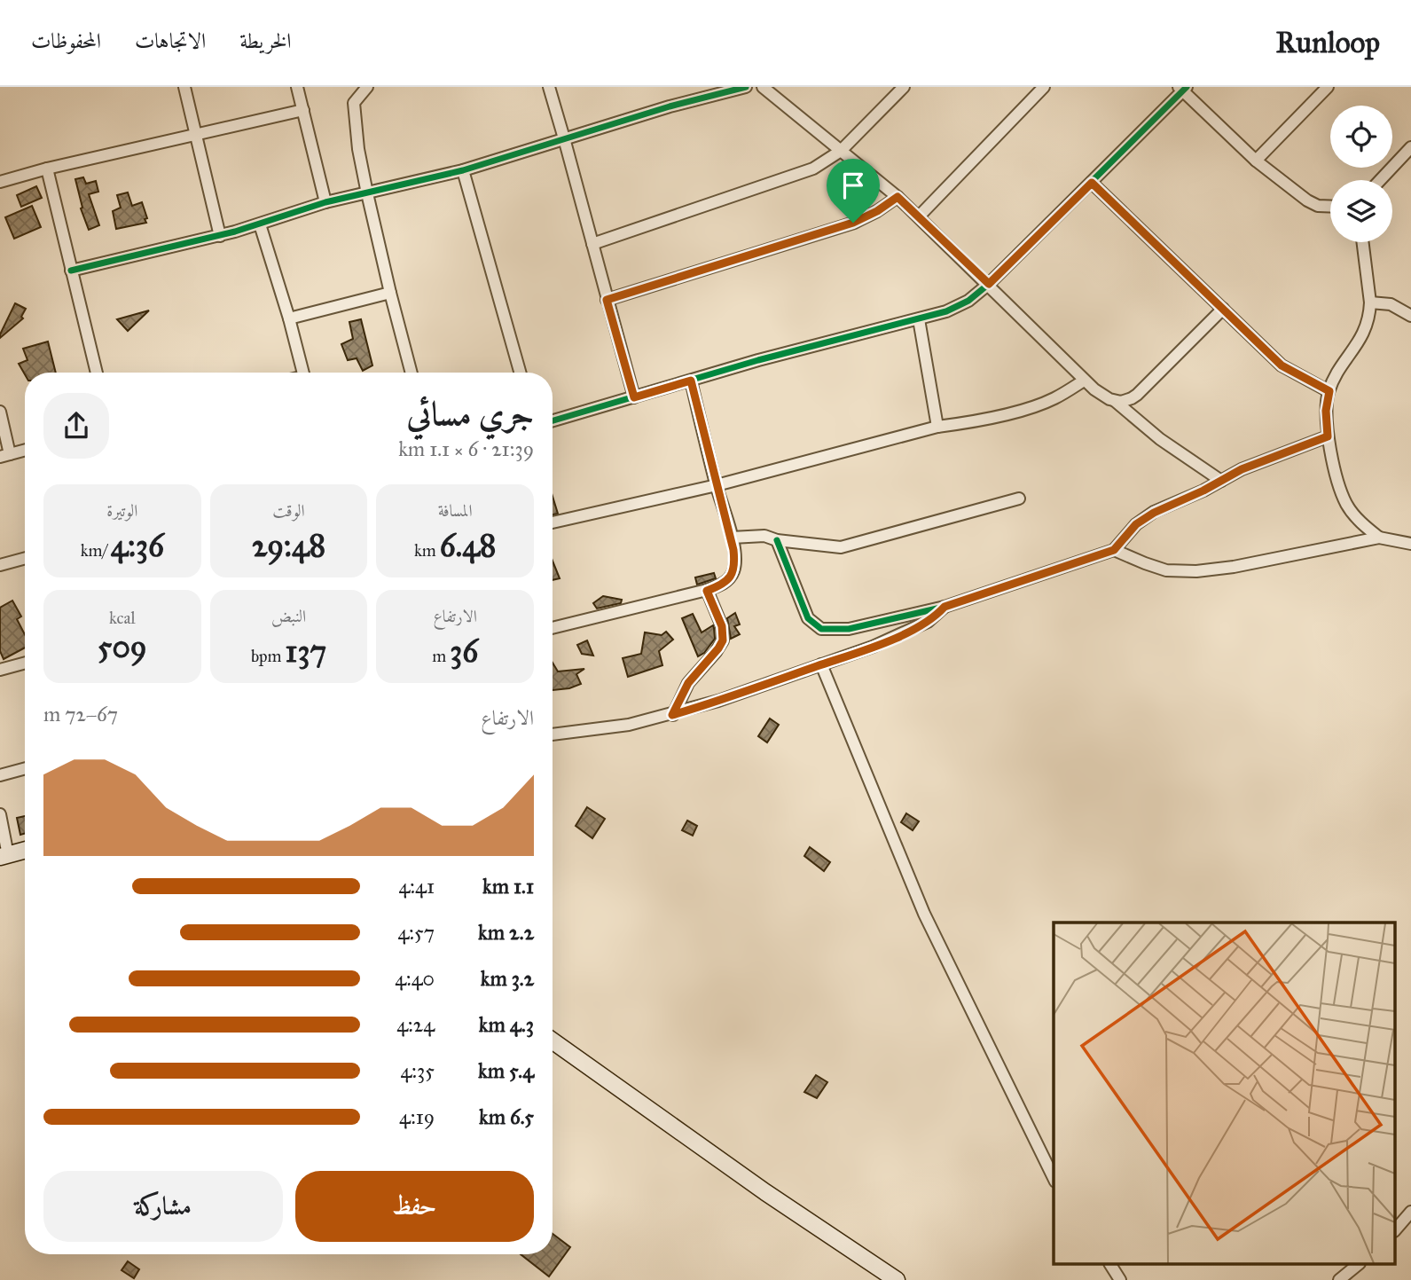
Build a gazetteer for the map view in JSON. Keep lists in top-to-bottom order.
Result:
{
  "page": {
    "header": "Runloop",
    "nav": ["الخريطة", "الاتجاهات", "المحفوظات"],
    "heading": ["جري مسائي", "21:39 · 6 × 1.1 km"],
    "stats": [
      ["المسافة", "6.48 km"],
      ["الوقت", "29:48"],
      ["الوتيرة", "4:36 /km"],
      ["الارتفاع", "36 m"],
      ["النبض", "137 bpm"],
      ["kcal", "509"]
    ],
    "chart": ["الارتفاع", "67–72 m"],
    "list": [
      {
        "name": "1.1 km",
        "note": "4:41"
      },
      {
        "name": "2.2 km",
        "note": "4:57"
      },
      {
        "name": "3.2 km",
        "note": "4:40"
      },
      {
        "name": "4.3 km",
        "note": "4:24"
      },
      {
        "name": "5.4 km",
        "note": "4:35"
      },
      {
        "name": "6.5 km",
        "note": "4:19"
      }
    ],
    "buttons": ["حفظ", "مشاركة"]
  }
}
